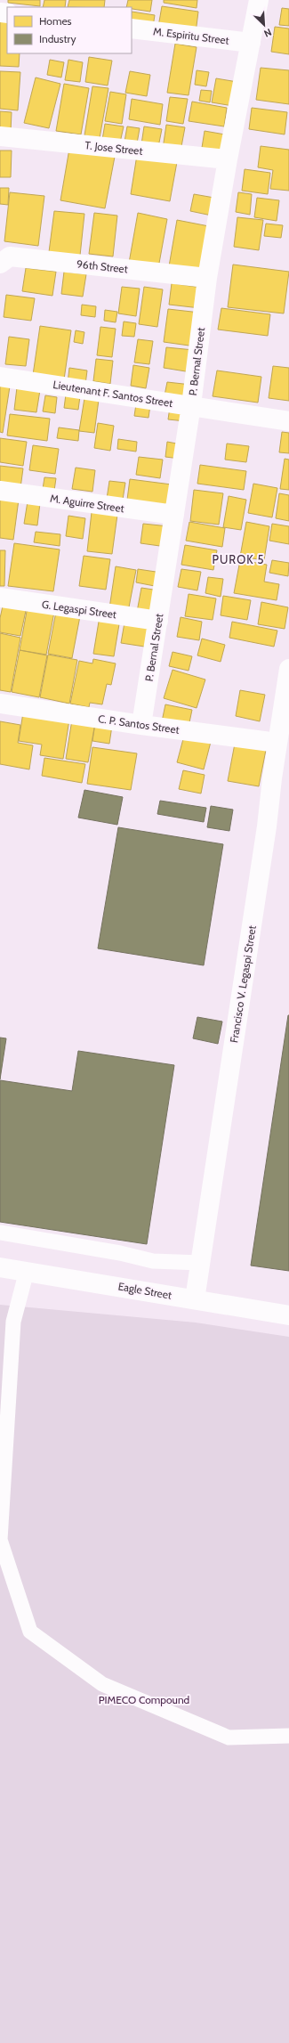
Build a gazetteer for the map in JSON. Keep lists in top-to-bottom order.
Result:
{
  "streets": {
    "street": [
      "M. Espiritu Street",
      "T. Jose Street",
      "96th Street",
      "P. Bernal Street",
      "Lieutenant F. Santos Street",
      "M. Aguirre Street",
      "G. Legaspi Street",
      "C. P. Santos Street",
      "Francisco V. Legaspi Street",
      "Eagle Street"
    ]
  },
  "crossings": [
    ["M. Espiritu Street", "P. Bernal Street"],
    ["T. Jose Street", "P. Bernal Street"],
    ["96th Street", "P. Bernal Street"],
    ["P. Bernal Street", "Lieutenant F. Santos Street"],
    ["P. Bernal Street", "M. Aguirre Street"],
    ["P. Bernal Street", "G. Legaspi Street"],
    ["P. Bernal Street", "C. P. Santos Street"],
    ["C. P. Santos Street", "Francisco V. Legaspi Street"],
    ["Francisco V. Legaspi Street", "Eagle Street"]
  ],
  "districts": ["PUROK 5"],
  "parks": ["PIMECO Compound"],
  "legend": ["Homes", "Industry"],
  "north": "bottom right"
}
